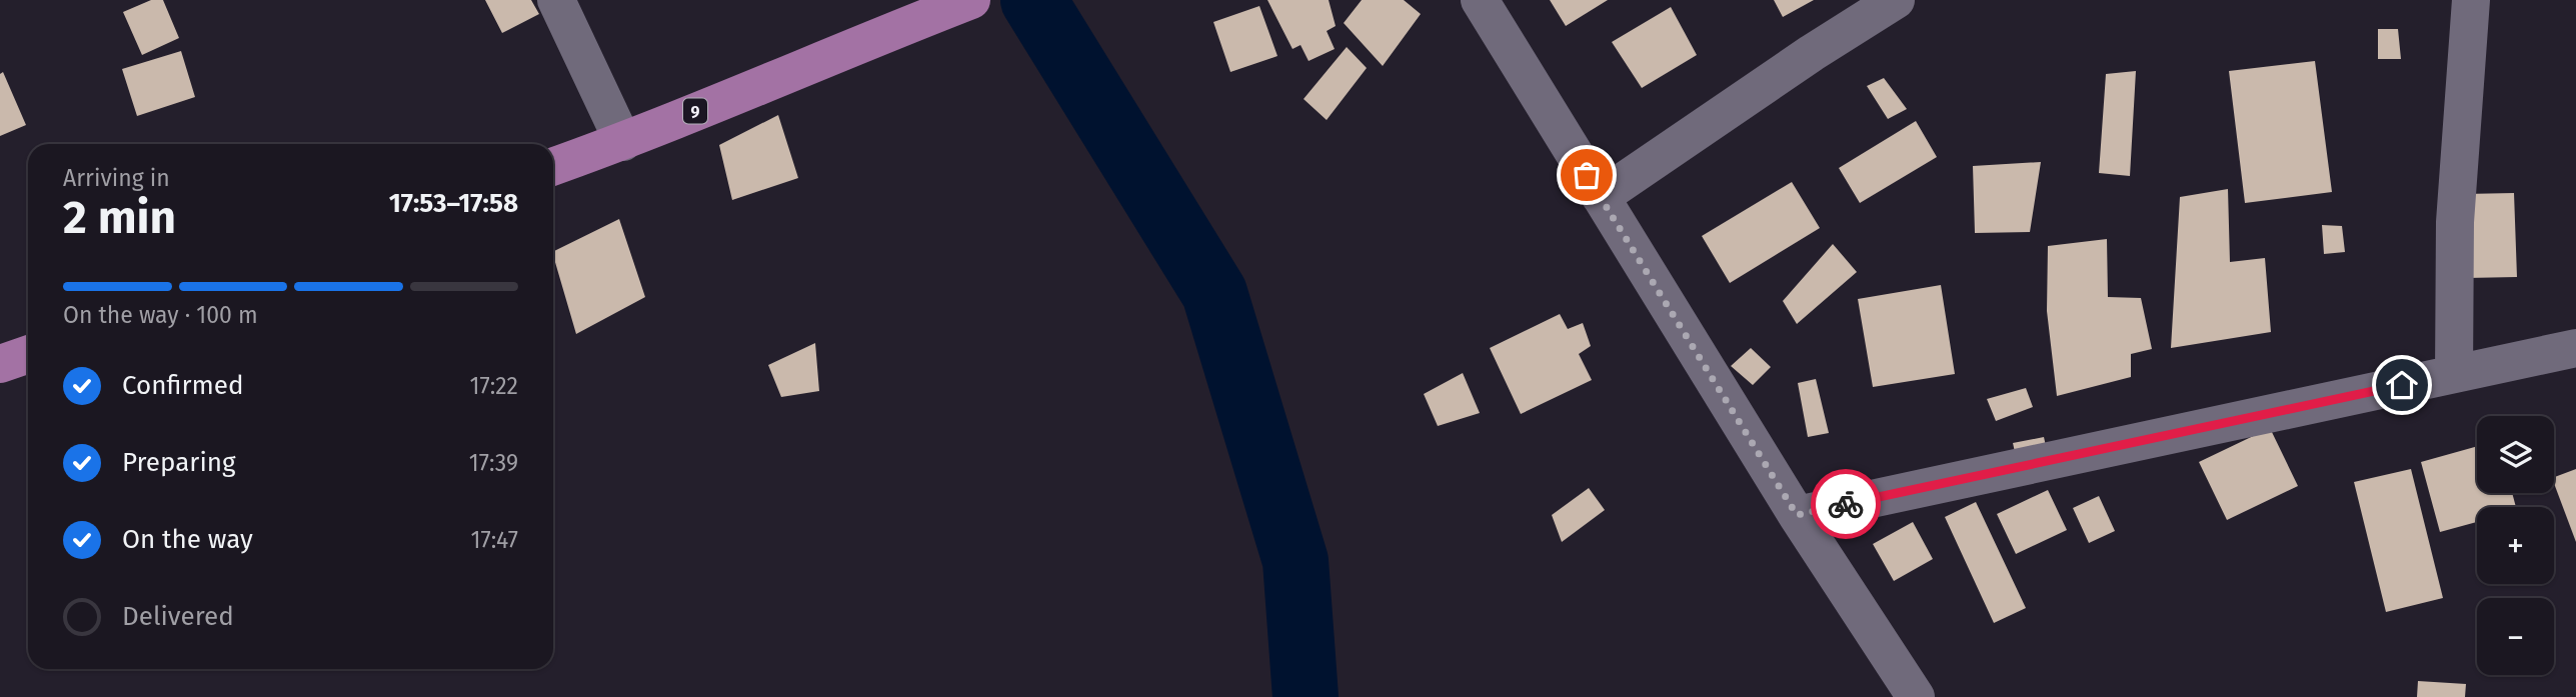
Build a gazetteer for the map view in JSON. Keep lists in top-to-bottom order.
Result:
{
  "streets": {
    "highway": ["9"]
  },
  "page": {
    "heading": ["2 min", "Arriving in", "17:53–17:58"],
    "bar": "On the way · 100 m",
    "list": [
      ["Confirmed", "17:22"],
      ["Preparing", "17:39"],
      ["On the way", "17:47"],
      "Delivered"
    ],
    "map_buttons": ["+", "−"]
  }
}
